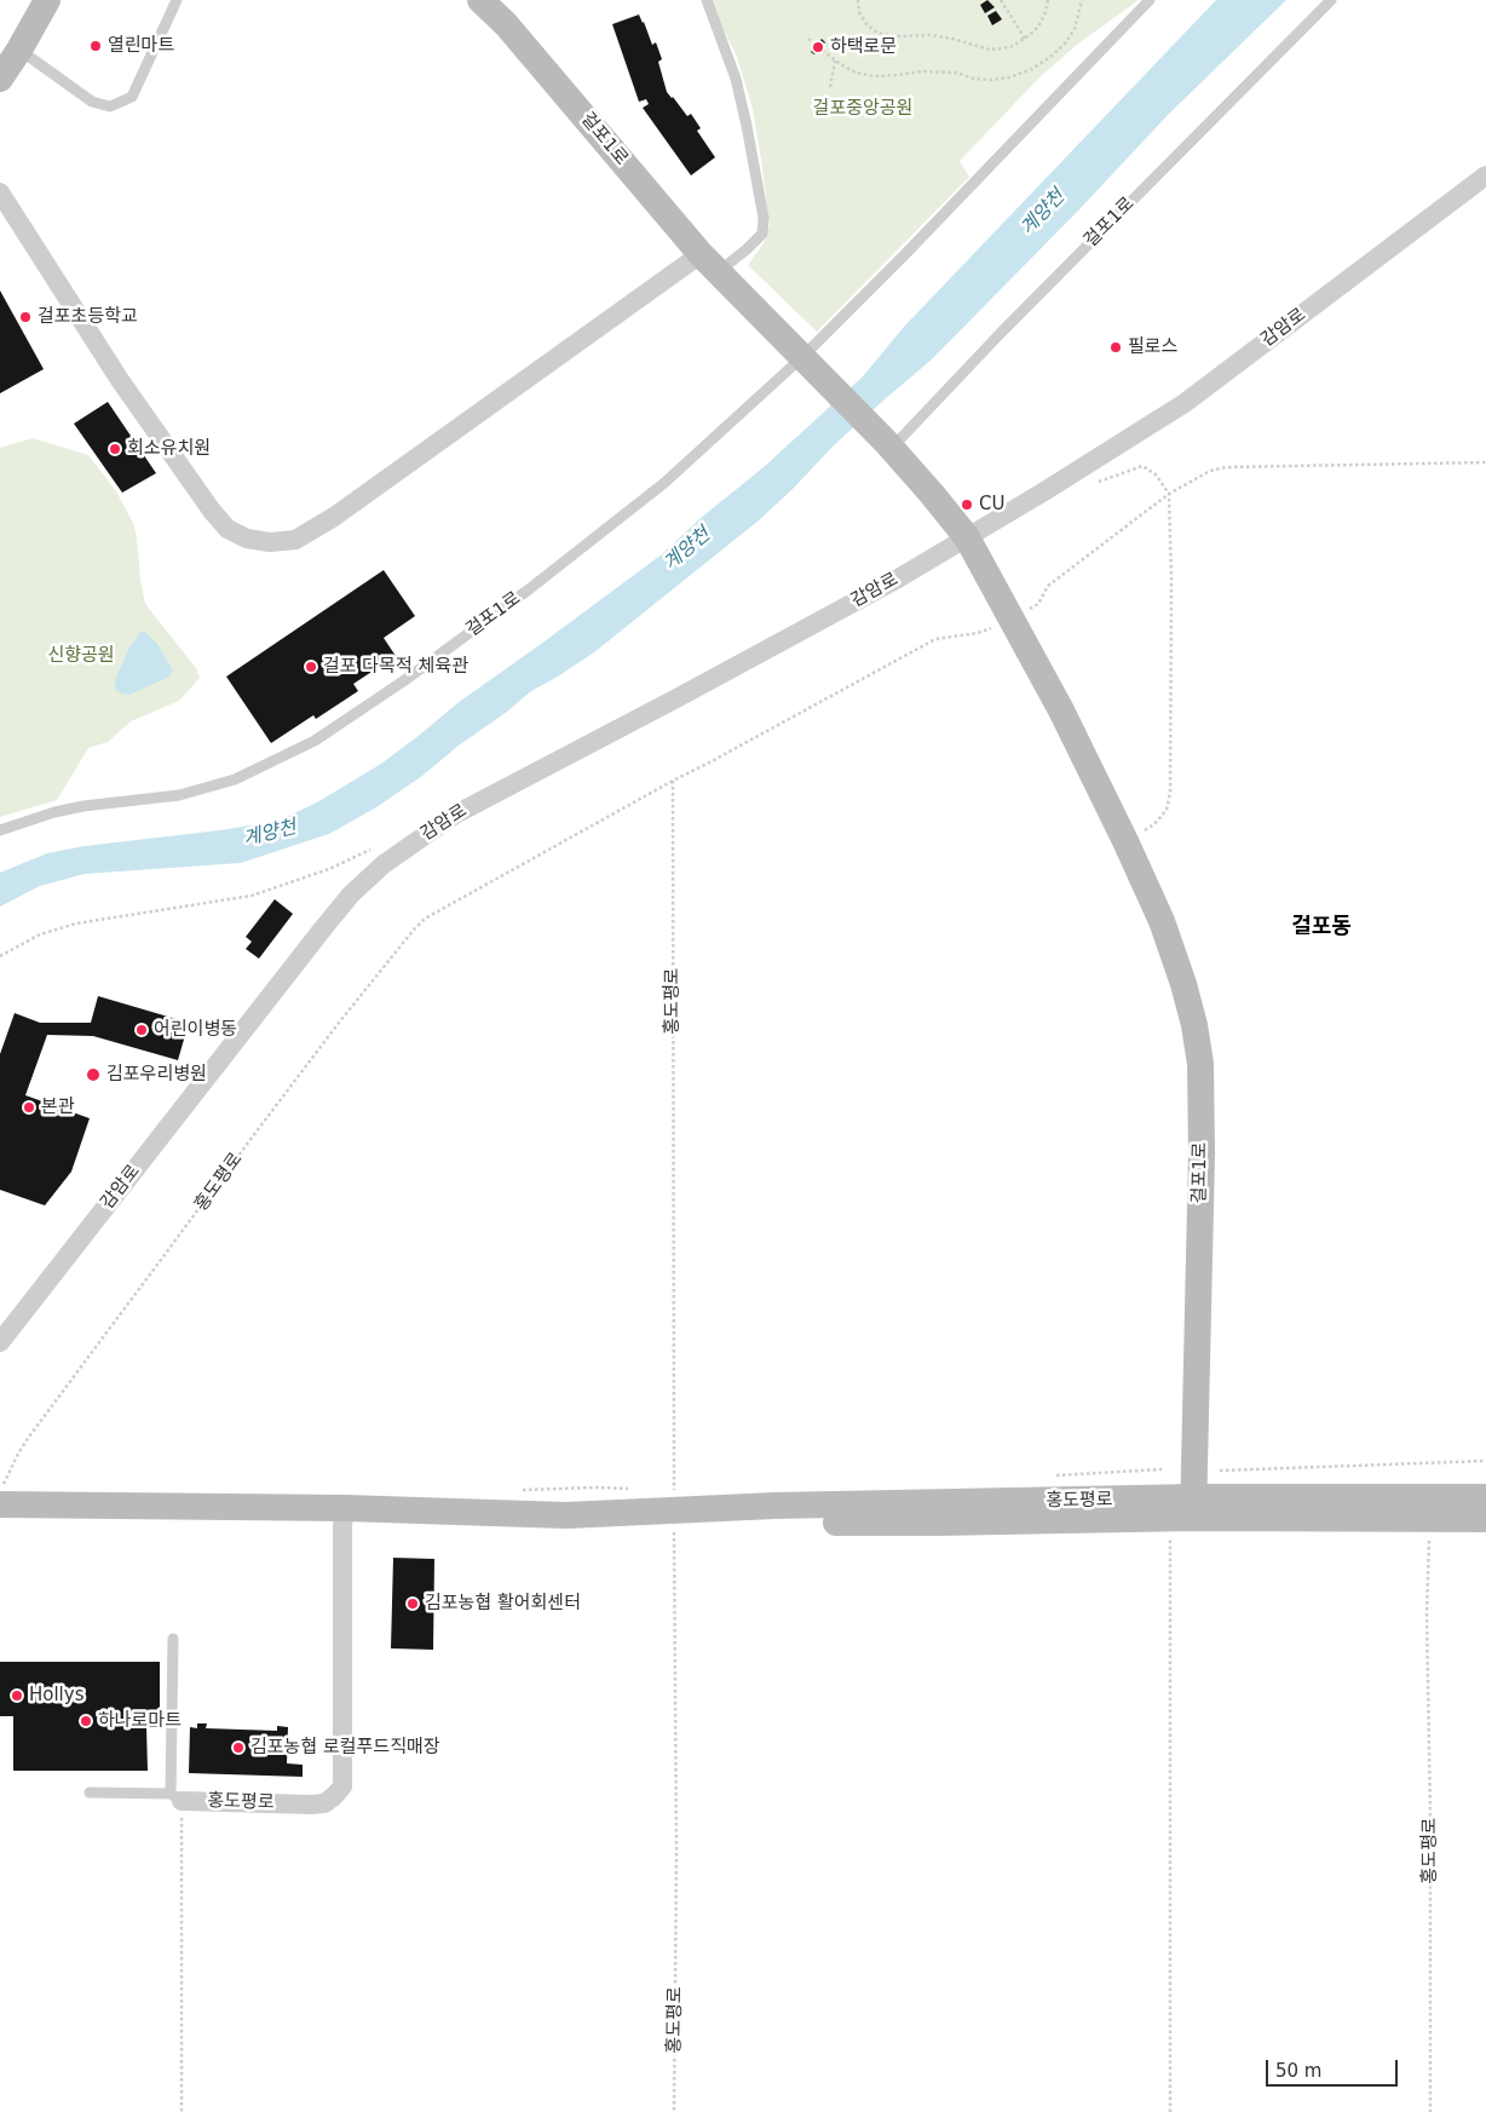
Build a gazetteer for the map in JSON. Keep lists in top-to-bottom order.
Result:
{
  "streets": {
    "street": ["걸포1로", "감암로", "홍도평로"]
  },
  "crossings": [
    ["걸포1로", "감암로"],
    ["걸포1로", "홍도평로"]
  ],
  "districts": ["걸포동"],
  "water": ["계양천"],
  "parks": ["걸포중앙공원", "신향공원"],
  "places": [
    "열린마트",
    "하택로문",
    "걸포초등학교",
    "필로스",
    "회소유치원",
    "CU",
    "걸포 다목적 체육관",
    "어린이병동",
    "김포우리병원",
    "본관",
    "김포농협 활어회센터",
    "Hollys",
    "하나로마트",
    "김포농협 로컬푸드직매장"
  ],
  "scale_bar": "50 m"
}
